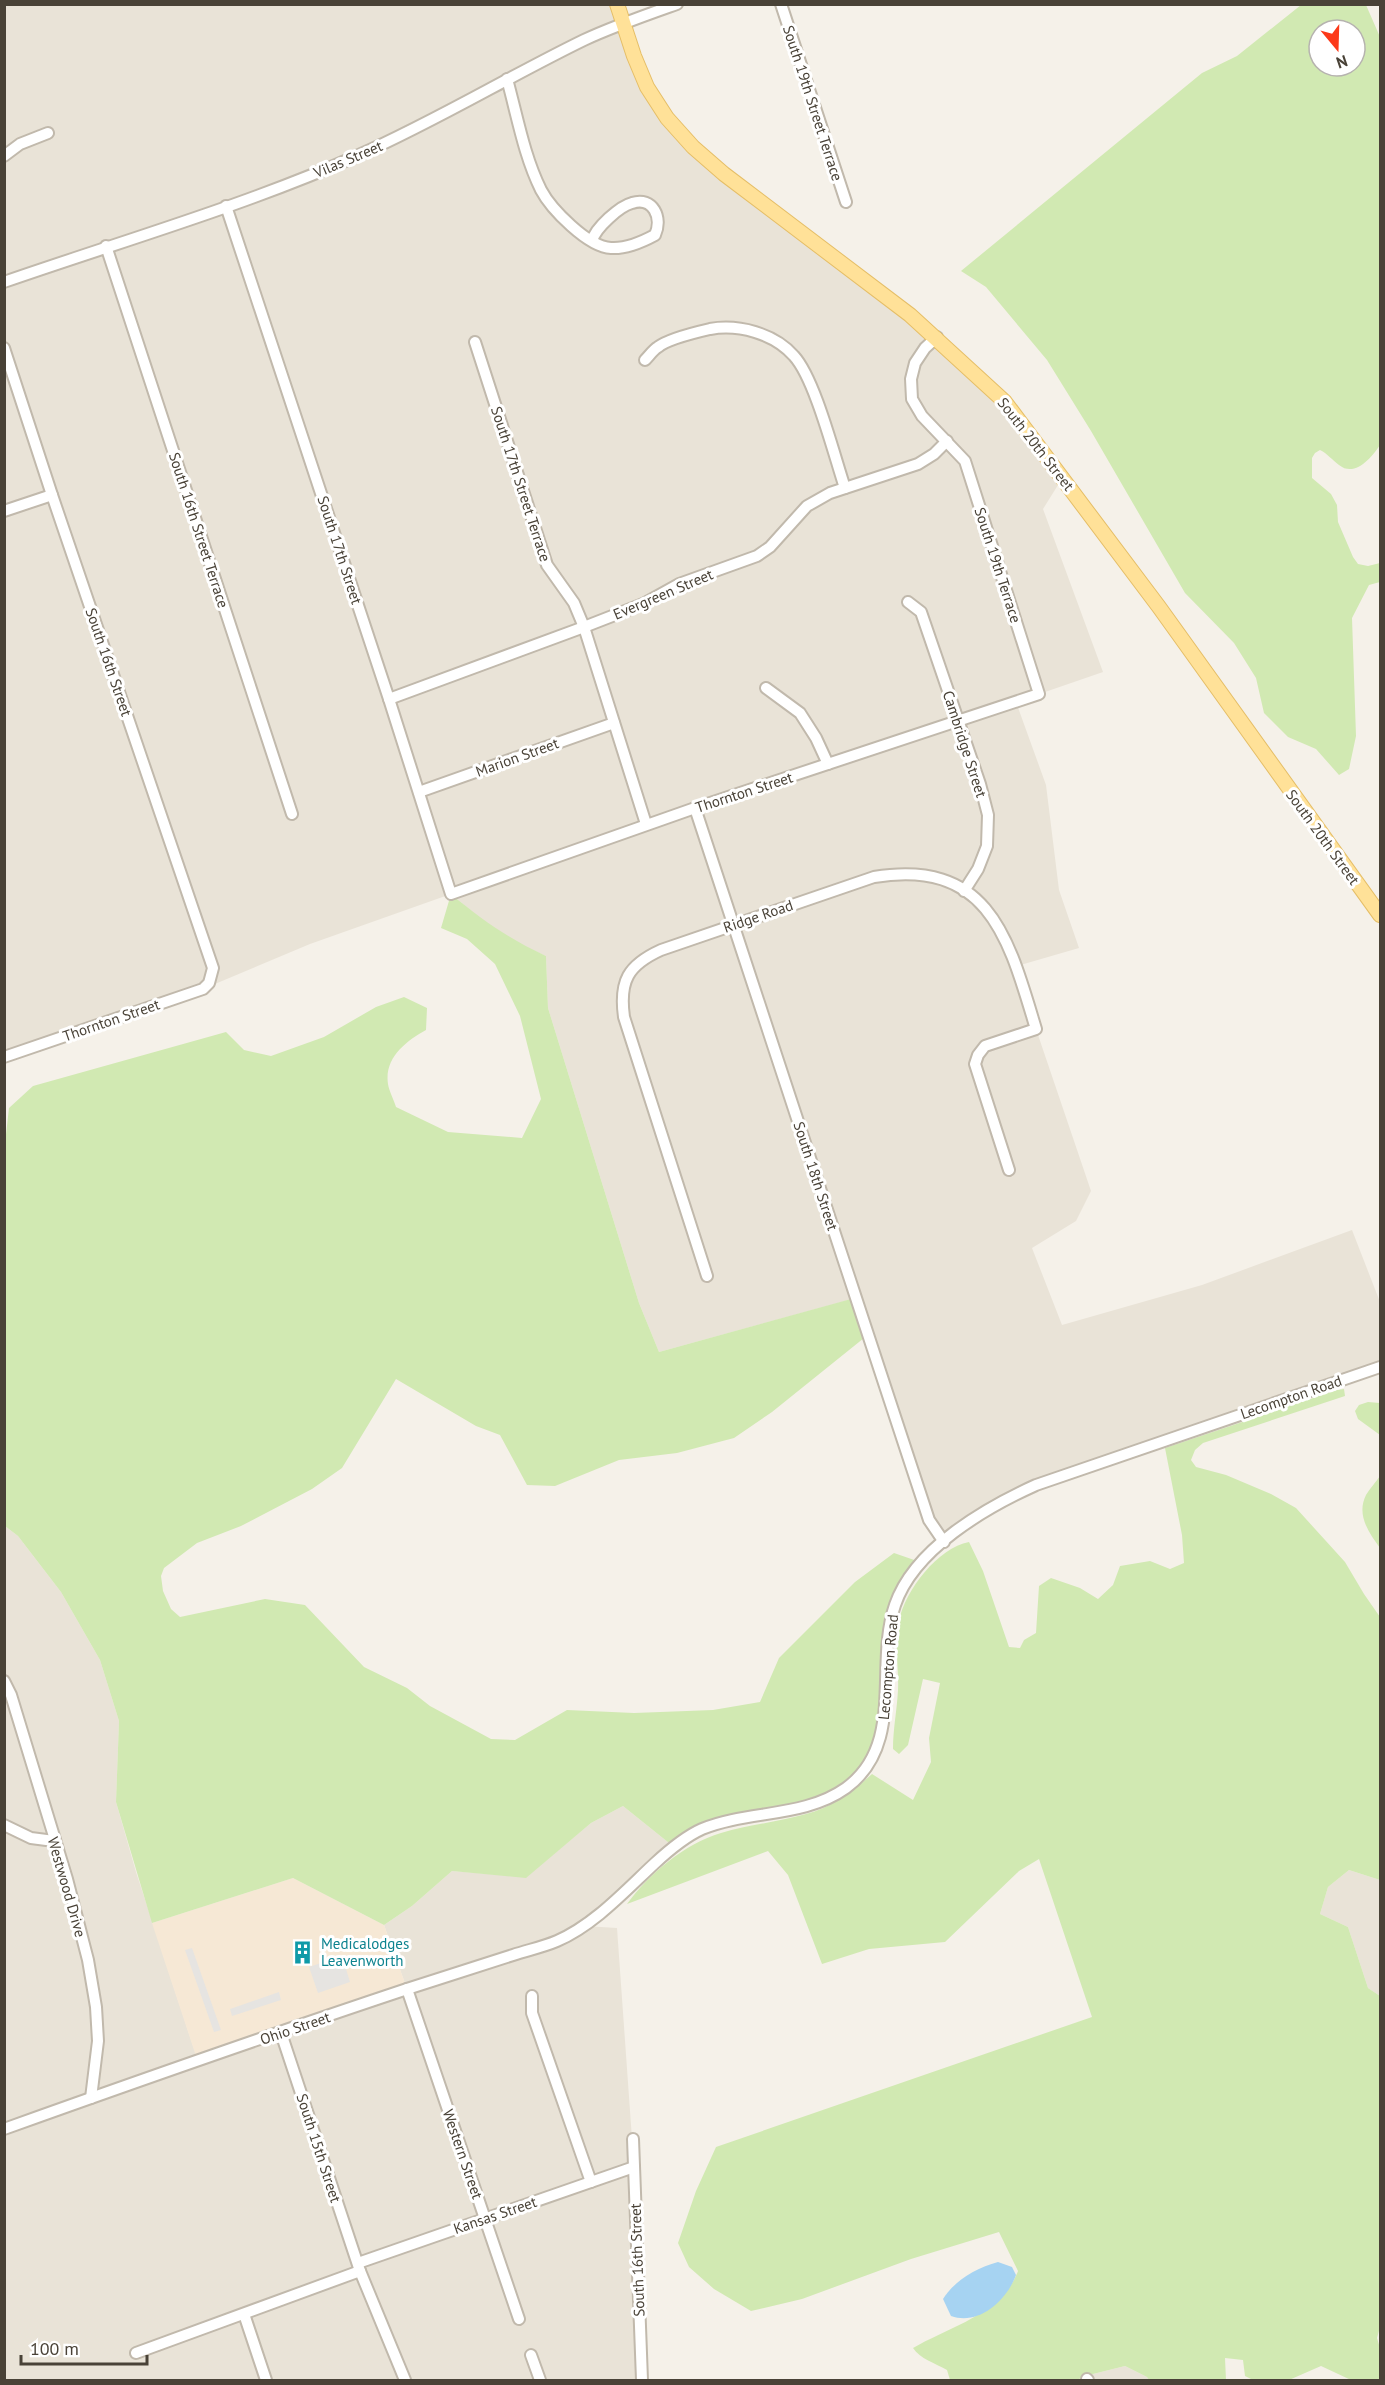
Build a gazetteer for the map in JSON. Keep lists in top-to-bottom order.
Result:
{
  "streets": {
    "main road": ["South 20th Street"],
    "street": [
      "South 19th Street Terrace",
      "Vilas Street",
      "South 17th Street Terrace",
      "South 16th Street Terrace",
      "South 17th Street",
      "South 19th Terrace",
      "Evergreen Street",
      "South 16th Street",
      "Cambridge Street",
      "Marion Street",
      "Thornton Street",
      "Ridge Road",
      "South 18th Street",
      "Lecompton Road",
      "Westwood Drive",
      "Ohio Street",
      "South 15th Street",
      "Western Street",
      "Kansas Street"
    ]
  },
  "crossings": [
    ["Vilas Street", "South 20th Street"],
    ["Vilas Street", "South 16th Street Terrace"],
    ["Vilas Street", "South 17th Street"],
    ["South 17th Street Terrace", "Evergreen Street"],
    ["South 17th Street Terrace", "Marion Street"],
    ["South 17th Street Terrace", "Thornton Street"],
    ["South 17th Street", "Evergreen Street"],
    ["South 17th Street", "Marion Street"],
    ["South 17th Street", "Thornton Street"],
    ["South 19th Terrace", "Evergreen Street"],
    ["South 19th Terrace", "Thornton Street"],
    ["South 16th Street", "Thornton Street"],
    ["South 16th Street", "Kansas Street"],
    ["Cambridge Street", "Thornton Street"],
    ["Cambridge Street", "Ridge Road"],
    ["Thornton Street", "South 18th Street"],
    ["Ridge Road", "South 18th Street"],
    ["South 18th Street", "Lecompton Road"],
    ["Lecompton Road", "Ohio Street"],
    ["Westwood Drive", "Ohio Street"],
    ["Ohio Street", "South 15th Street"],
    ["Ohio Street", "Western Street"],
    ["South 15th Street", "Kansas Street"],
    ["Western Street", "Kansas Street"]
  ],
  "places": {
    "building": ["Medicalodges Leavenworth"]
  },
  "scale_bar": "100 m",
  "north": "bottom"
}
